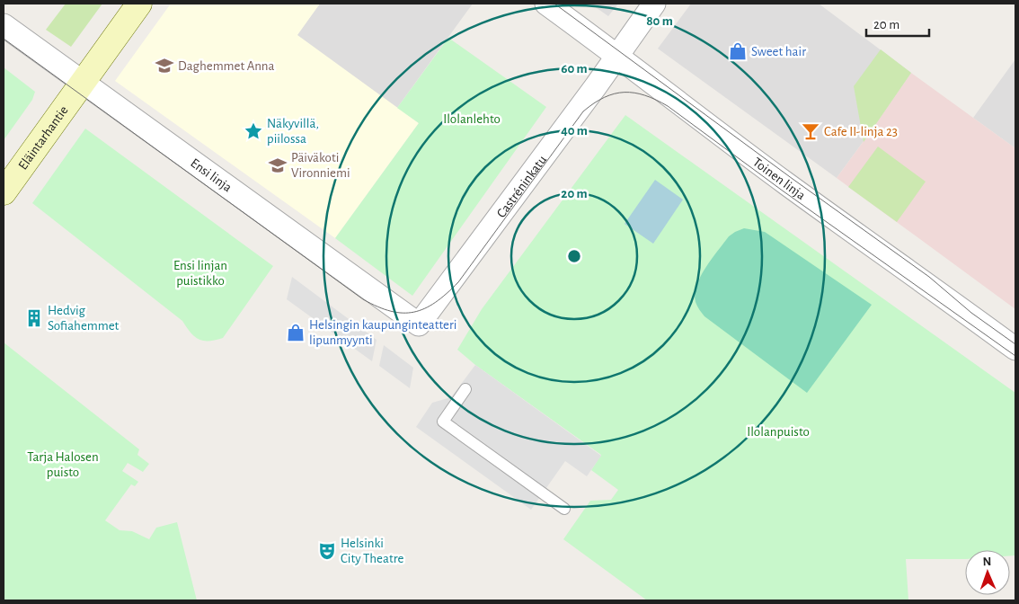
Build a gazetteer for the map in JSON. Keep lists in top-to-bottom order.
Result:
{
  "streets": {
    "main road": ["Eläintarhantie"],
    "street": ["Ensi linja", "Toinen linja", "Castréninkatu"]
  },
  "crossings": [
    ["Eläintarhantie", "Ensi linja"],
    ["Ensi linja", "Castréninkatu"],
    ["Toinen linja", "Castréninkatu"]
  ],
  "parks": [
    "Ilolanlehto",
    "Ensi linjan puistikko",
    "Ilolanpuisto",
    "Tarja Halosen puisto"
  ],
  "places": {
    "shop": ["Sweet hair", "Helsingin kaupunginteatteri lipunmyynti"],
    "school or university": ["Daghemmet Anna", "Päiväkoti Vironniemi"],
    "place": ["Näkyvillä, piilossa"],
    "bar": ["Cafe II-linja 23"],
    "building": ["Hedvig Sofiahemmet"],
    "theatre": ["Helsinki City Theatre"]
  },
  "scale_bar": "20 m",
  "north": "top",
  "rings": [
    "80 m",
    "60 m",
    "40 m",
    "20 m"
  ]
}
